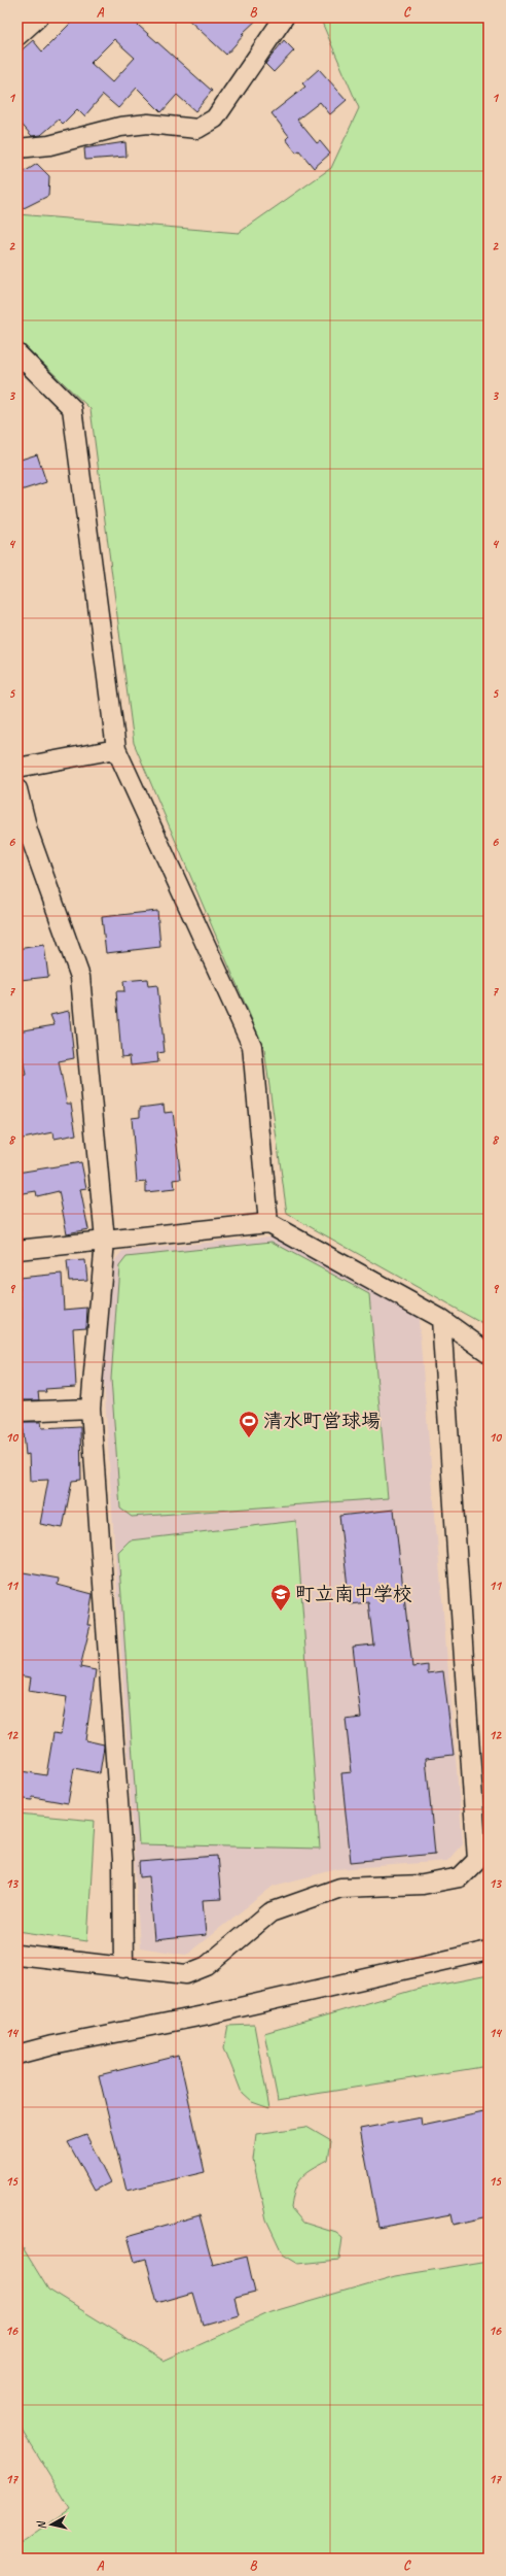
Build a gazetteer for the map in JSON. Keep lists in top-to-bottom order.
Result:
{
  "places": {
    "sports": ["清水町営球場"],
    "school or university": ["町立南中学校"]
  },
  "north": "left",
  "grid": {
    "columns": ["A", "B", "C"],
    "rows": [
      "1",
      "2",
      "3",
      "4",
      "5",
      "6",
      "7",
      "8",
      "9",
      "10",
      "11",
      "12",
      "13",
      "14",
      "15",
      "16",
      "17"
    ]
  }
}
